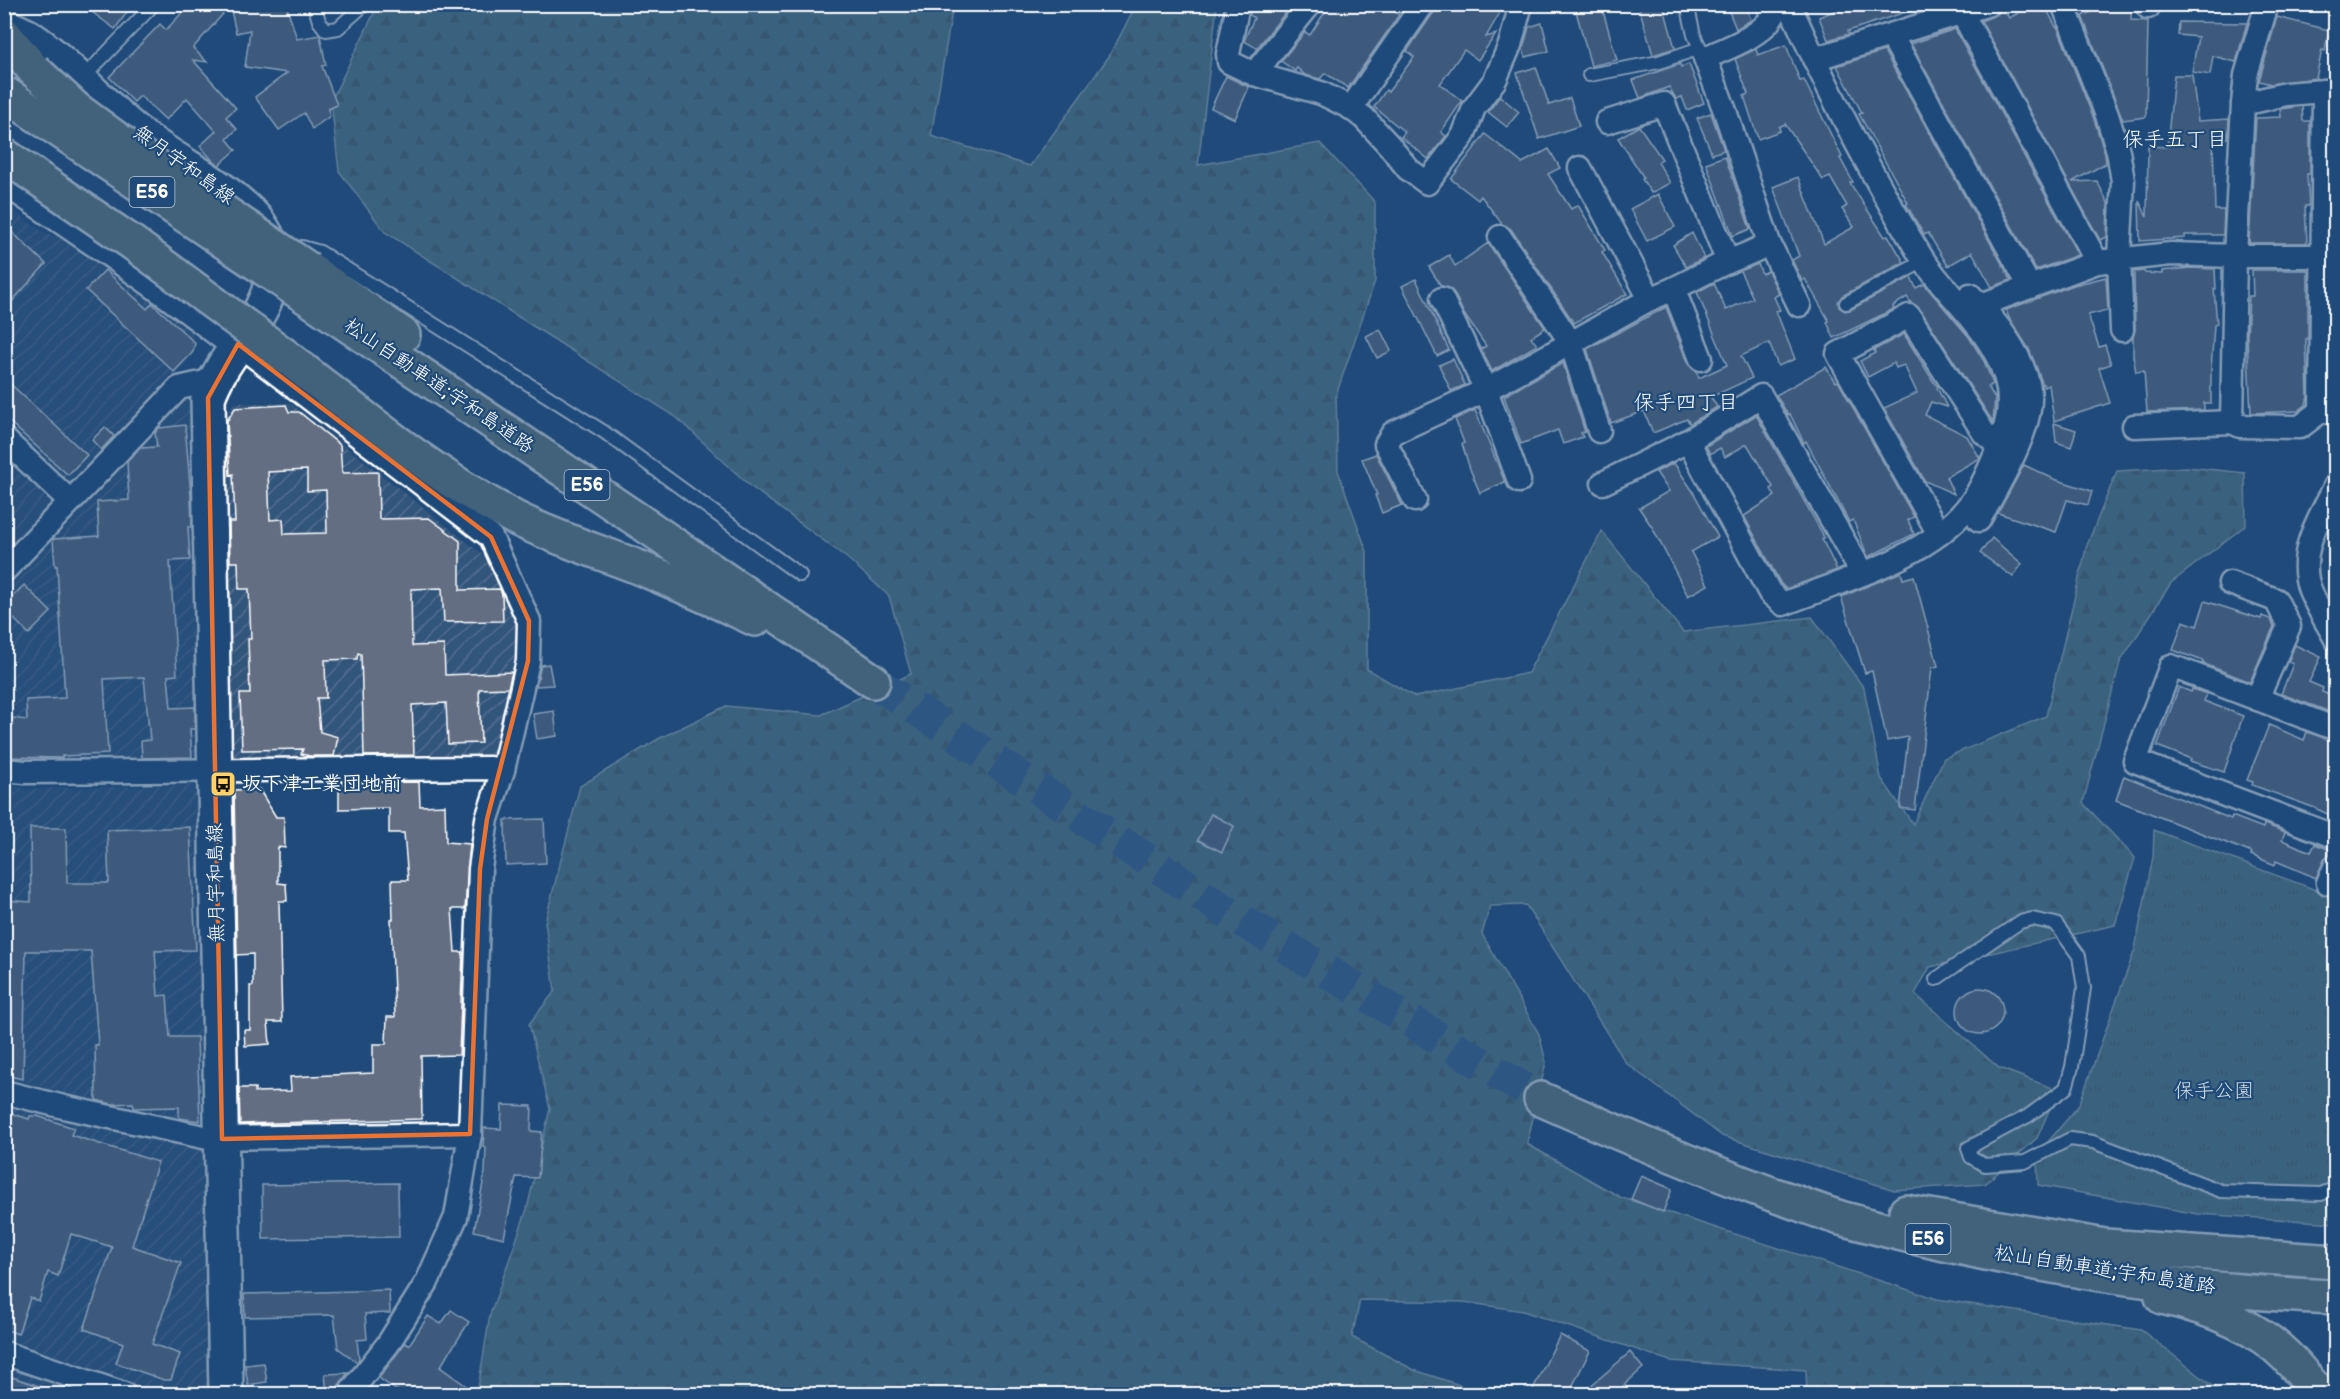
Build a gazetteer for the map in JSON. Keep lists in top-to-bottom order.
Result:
{
  "streets": {
    "highway": ["E56", "松山自動車道;宇和島道路"],
    "main road": ["無月宇和島線"]
  },
  "districts": ["保手五丁目", "保手四丁目"],
  "parks": ["保手公園"],
  "places": {
    "bus stop": ["坂下津工業団地前"]
  }
}
